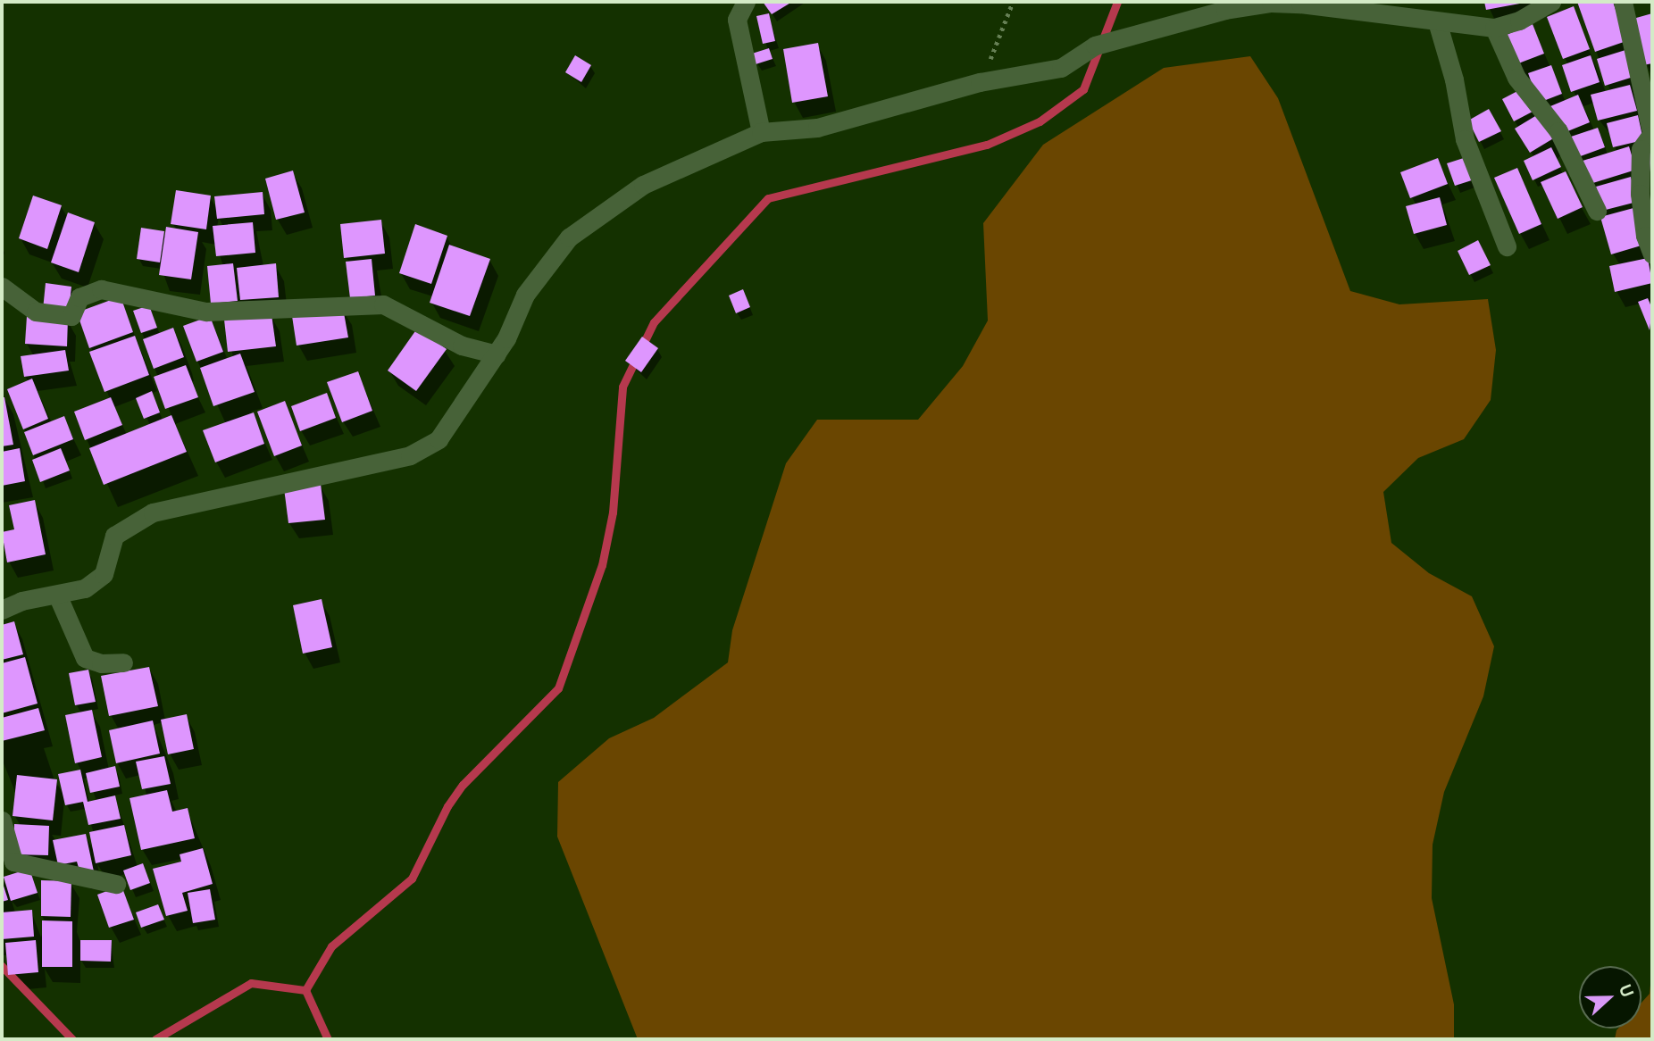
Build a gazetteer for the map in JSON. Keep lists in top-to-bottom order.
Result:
{
  "north": "right"
}
